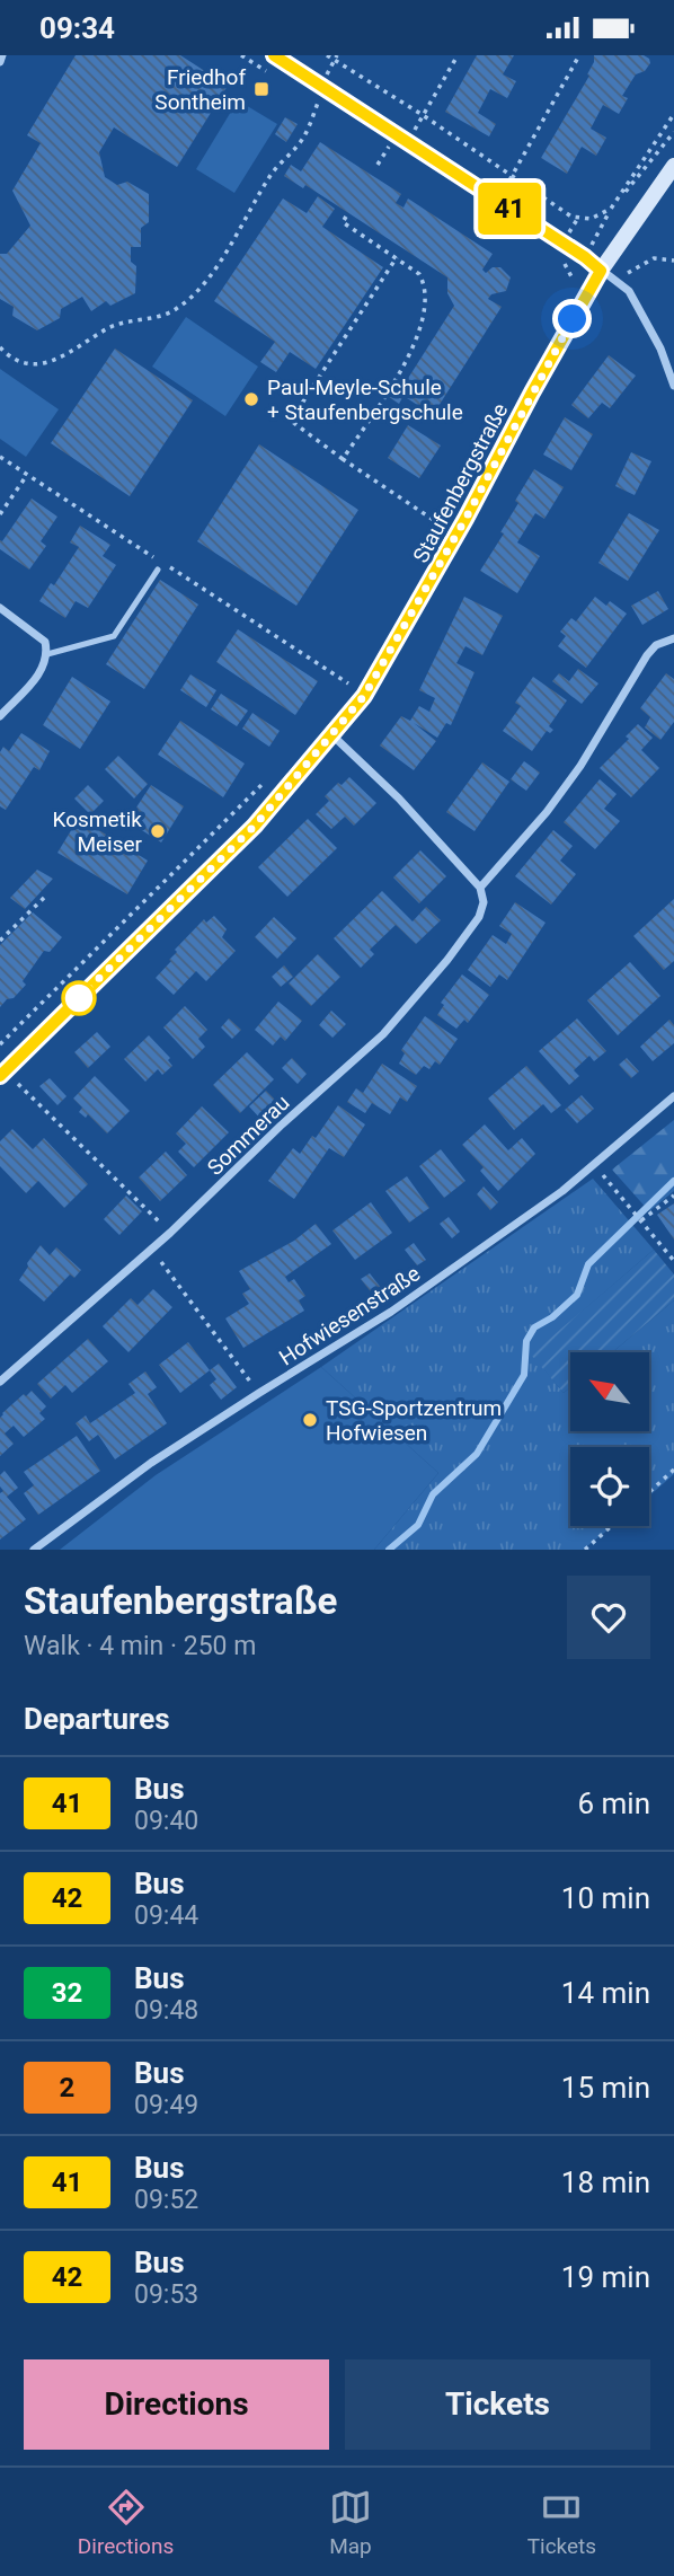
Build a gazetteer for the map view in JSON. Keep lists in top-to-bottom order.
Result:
{
  "streets": {
    "street": ["Staufenbergstraße", "Sommerau", "Hofwiesenstraße"]
  },
  "places": {
    "transit": ["Friedhof Sontheim"],
    "other": ["Paul-Meyle-Schule + Staufenbergschule", "Kosmetik Meiser", "TSG-Sportzentrum Hofwiesen"]
  },
  "lines": ["bus line 41"],
  "north": "top left",
  "page": {
    "status": "09:34",
    "on_map": "41",
    "heading": [
      ["Staufenbergstraße", "Walk · 4 min · 250 m"],
      "Departures"
    ],
    "list": [
      {
        "mark": "41",
        "name": "Bus",
        "note": "09:40",
        "value": "6 min"
      },
      {
        "mark": "42",
        "name": "Bus",
        "note": "09:44",
        "value": "10 min"
      },
      {
        "mark": "32",
        "name": "Bus",
        "note": "09:48",
        "value": "14 min"
      },
      {
        "mark": "2",
        "name": "Bus",
        "note": "09:49",
        "value": "15 min"
      },
      {
        "mark": "41",
        "name": "Bus",
        "note": "09:52",
        "value": "18 min"
      },
      {
        "mark": "42",
        "name": "Bus",
        "note": "09:53",
        "value": "19 min"
      }
    ],
    "buttons": ["Directions", "Tickets"],
    "tabs": ["Directions", "Map", "Tickets"]
  }
}
